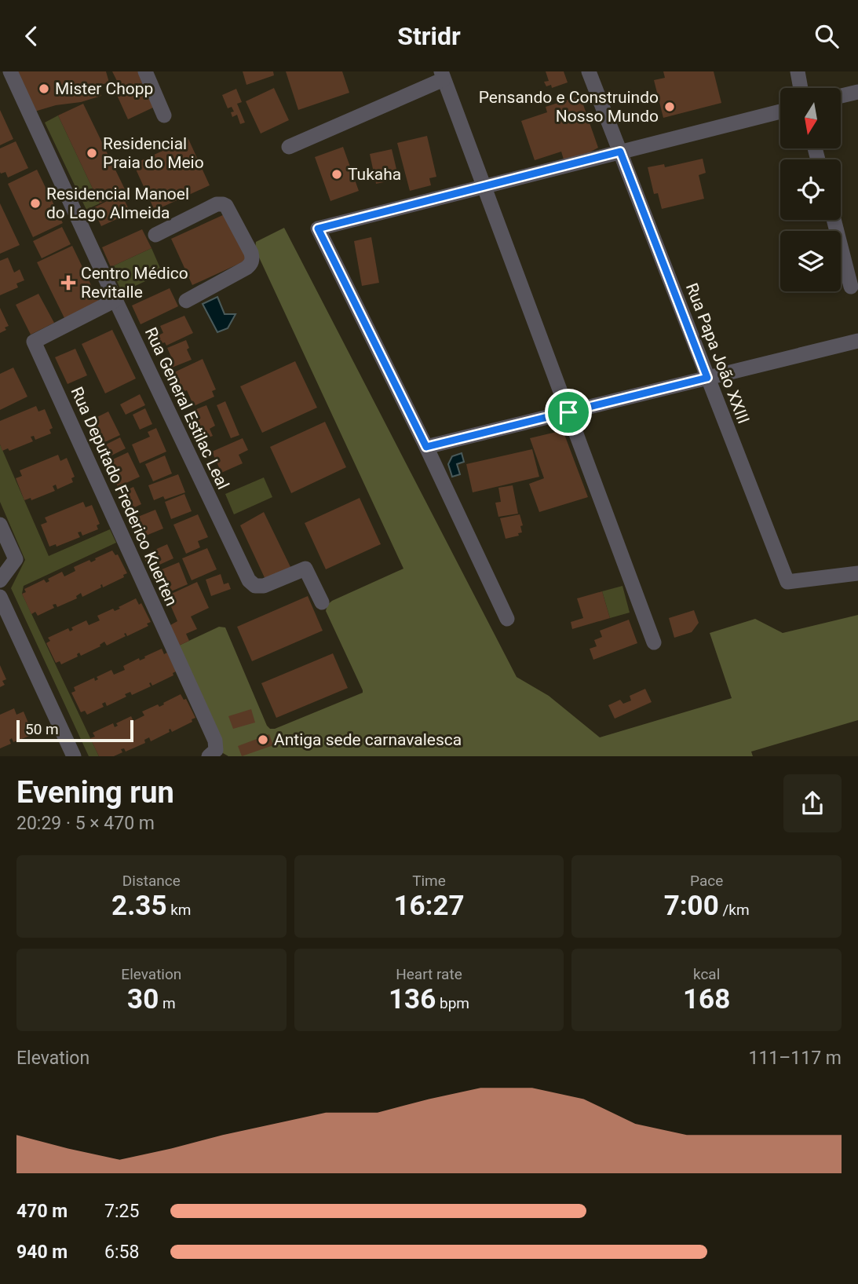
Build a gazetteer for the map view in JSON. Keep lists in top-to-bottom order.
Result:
{
  "streets": {
    "street": ["Rua Papa João XXIII", "Rua General Estilac Leal", "Rua Deputado Frederico Kuerten"]
  },
  "crossings": [
    ["Rua General Estilac Leal", "Rua Deputado Frederico Kuerten"]
  ],
  "places": {
    "other": [
      "Mister Chopp",
      "Pensando e Construindo Nosso Mundo",
      "Residencial Praia do Meio",
      "Tukaha",
      "Residencial Manoel do Lago Almeida",
      "Antiga sede carnavalesca"
    ],
    "health": ["Centro Médico Revitalle"]
  },
  "scale_bar": "50 m",
  "north": "bottom",
  "page": {
    "header": "Stridr",
    "scale": "50 m",
    "heading": ["Evening run", "20:29 · 5 × 470 m"],
    "stats": [
      ["Distance", "2.35 km"],
      ["Time", "16:27"],
      ["Pace", "7:00 /km"],
      ["Elevation", "30 m"],
      ["Heart rate", "136 bpm"],
      ["kcal", "168"]
    ],
    "chart": ["Elevation", "111–117 m"],
    "list": [
      {
        "name": "470 m",
        "note": "7:25"
      },
      {
        "name": "940 m",
        "note": "6:58"
      }
    ]
  }
}
